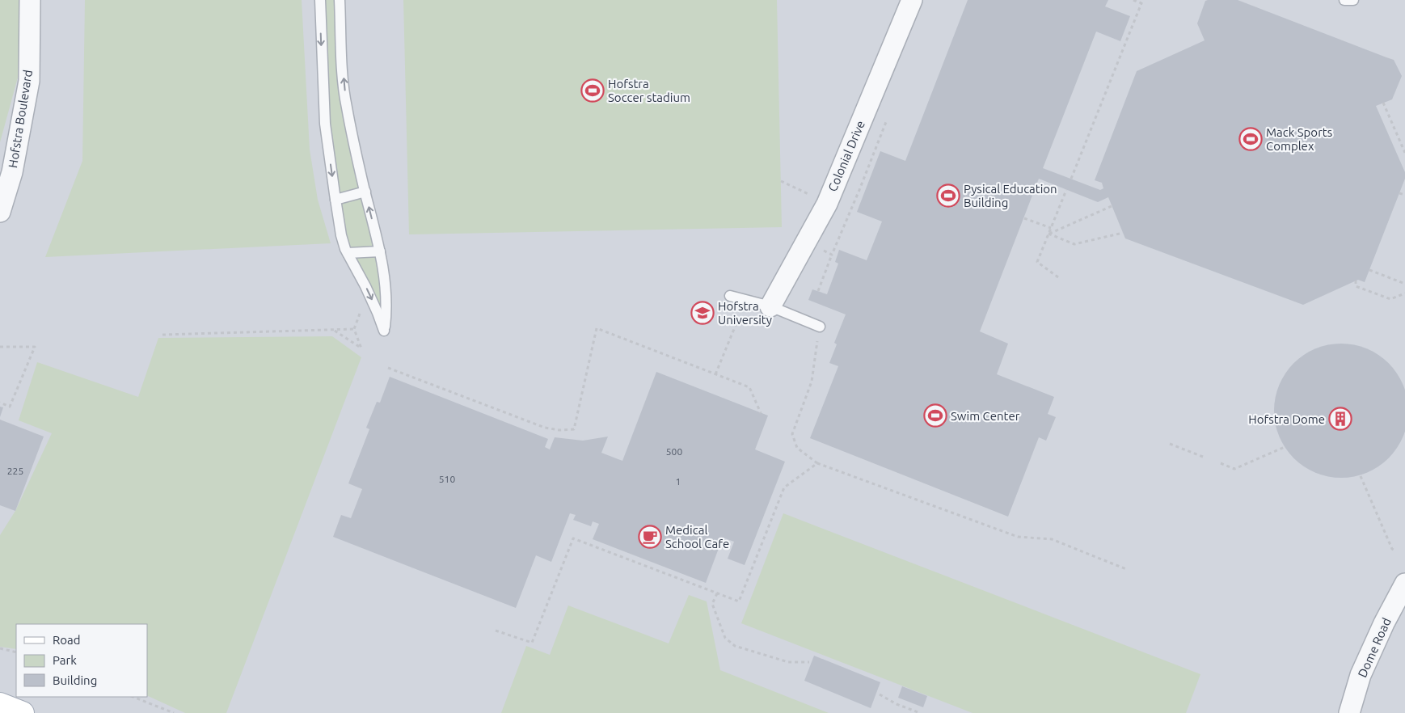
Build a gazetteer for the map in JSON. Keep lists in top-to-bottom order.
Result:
{
  "streets": {
    "street": ["Hofstra Boulevard", "Colonial Drive", "Dome Road"]
  },
  "places": {
    "sports": [
      "Hofstra Soccer stadium",
      "Mack Sports Complex",
      "Pysical Education Building",
      "Swim Center"
    ],
    "school or university": ["Hofstra University"],
    "building": ["Hofstra Dome"],
    "cafe": ["Medical School Cafe"]
  },
  "house_numbers": [
    "500",
    "225",
    "510",
    "1"
  ],
  "legend": ["Road", "Park", "Building"]
}
